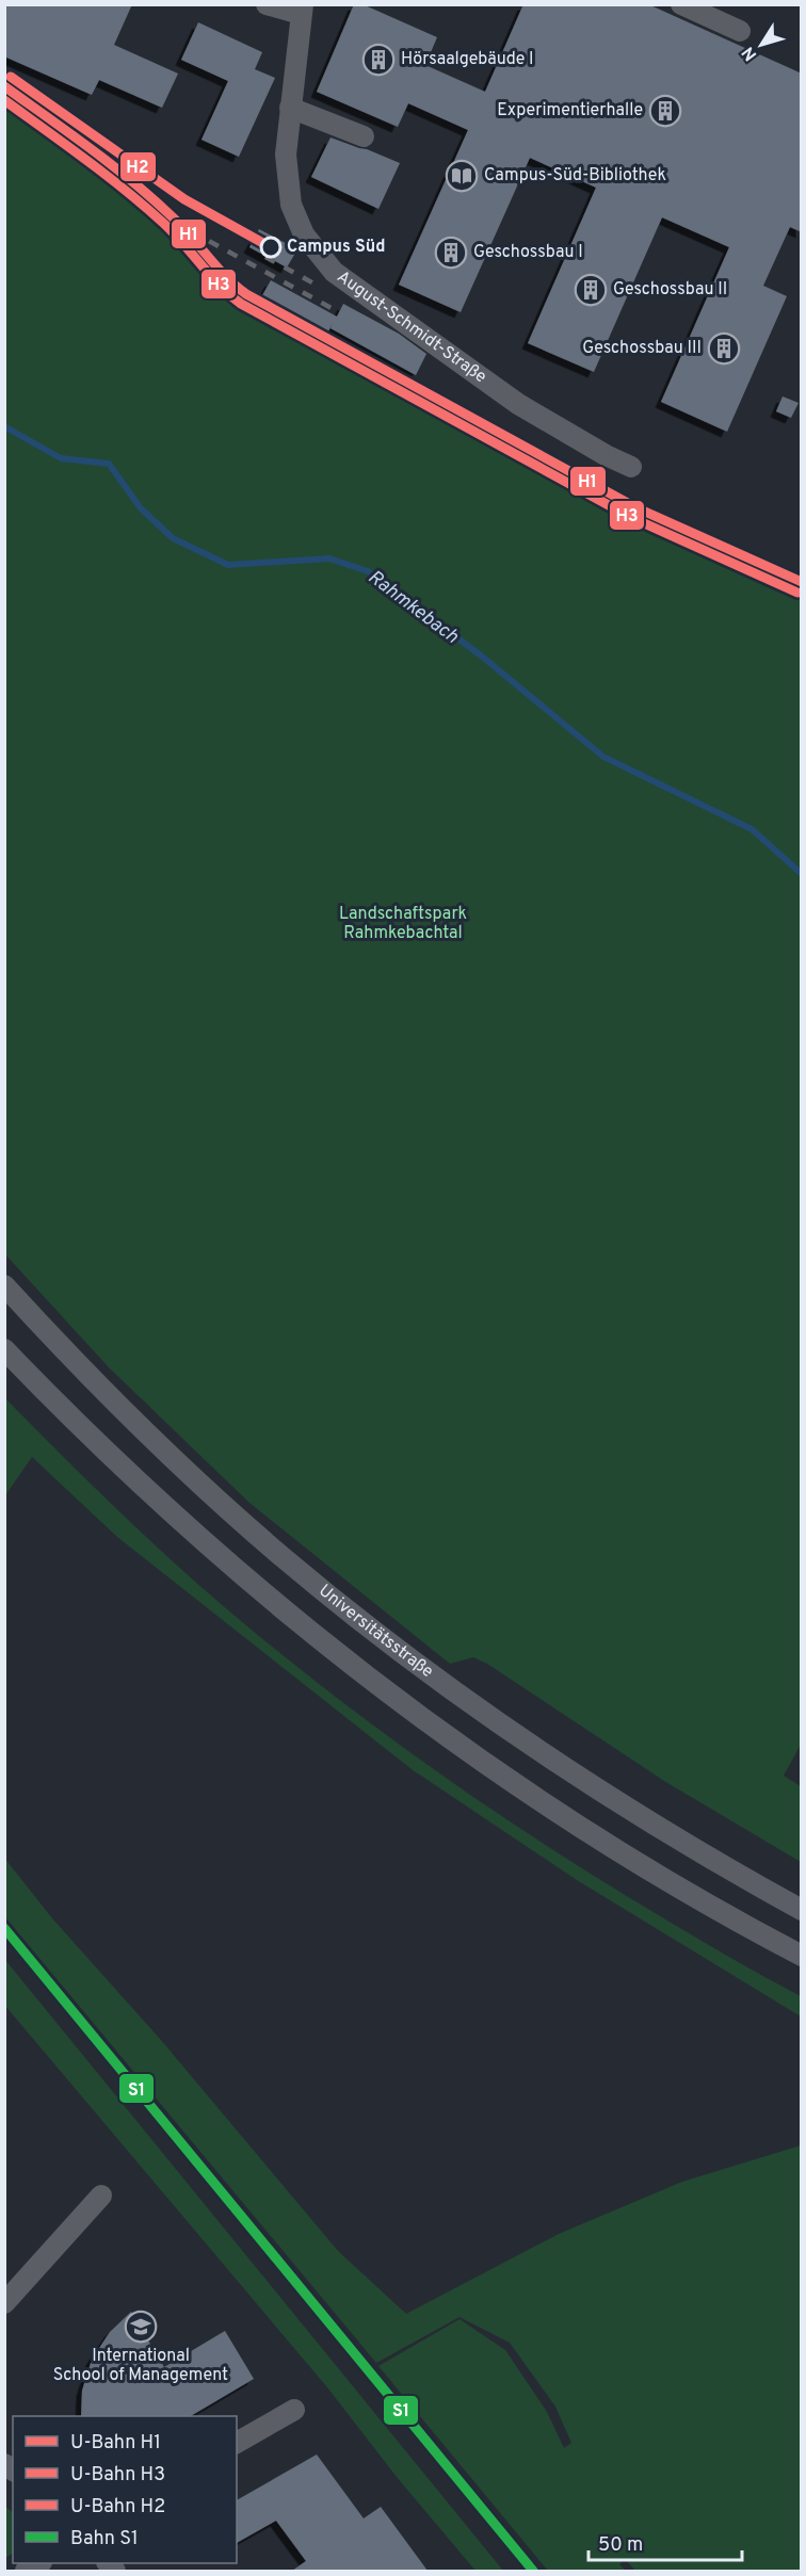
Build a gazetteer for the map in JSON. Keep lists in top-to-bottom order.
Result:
{
  "streets": {
    "street": ["August-Schmidt-Straße", "Universitätsstraße"]
  },
  "water": ["Rahmkebach"],
  "parks": ["Landschaftspark Rahmkebachtal"],
  "places": {
    "building": [
      "Hörsaalgebäude I",
      "Experimentierhalle",
      "Geschossbau I",
      "Geschossbau II",
      "Geschossbau III"
    ],
    "library": ["Campus-Süd-Bibliothek"],
    "other": ["Campus Süd"],
    "school or university": ["International School of Management"]
  },
  "lines": [
    "metro line H2",
    "metro line H1",
    "metro line H3",
    "rail line S1"
  ],
  "legend": [
    "U-Bahn H1",
    "U-Bahn H3",
    "U-Bahn H2",
    "Bahn S1"
  ],
  "scale_bar": "50 m",
  "north": "bottom left"
}
